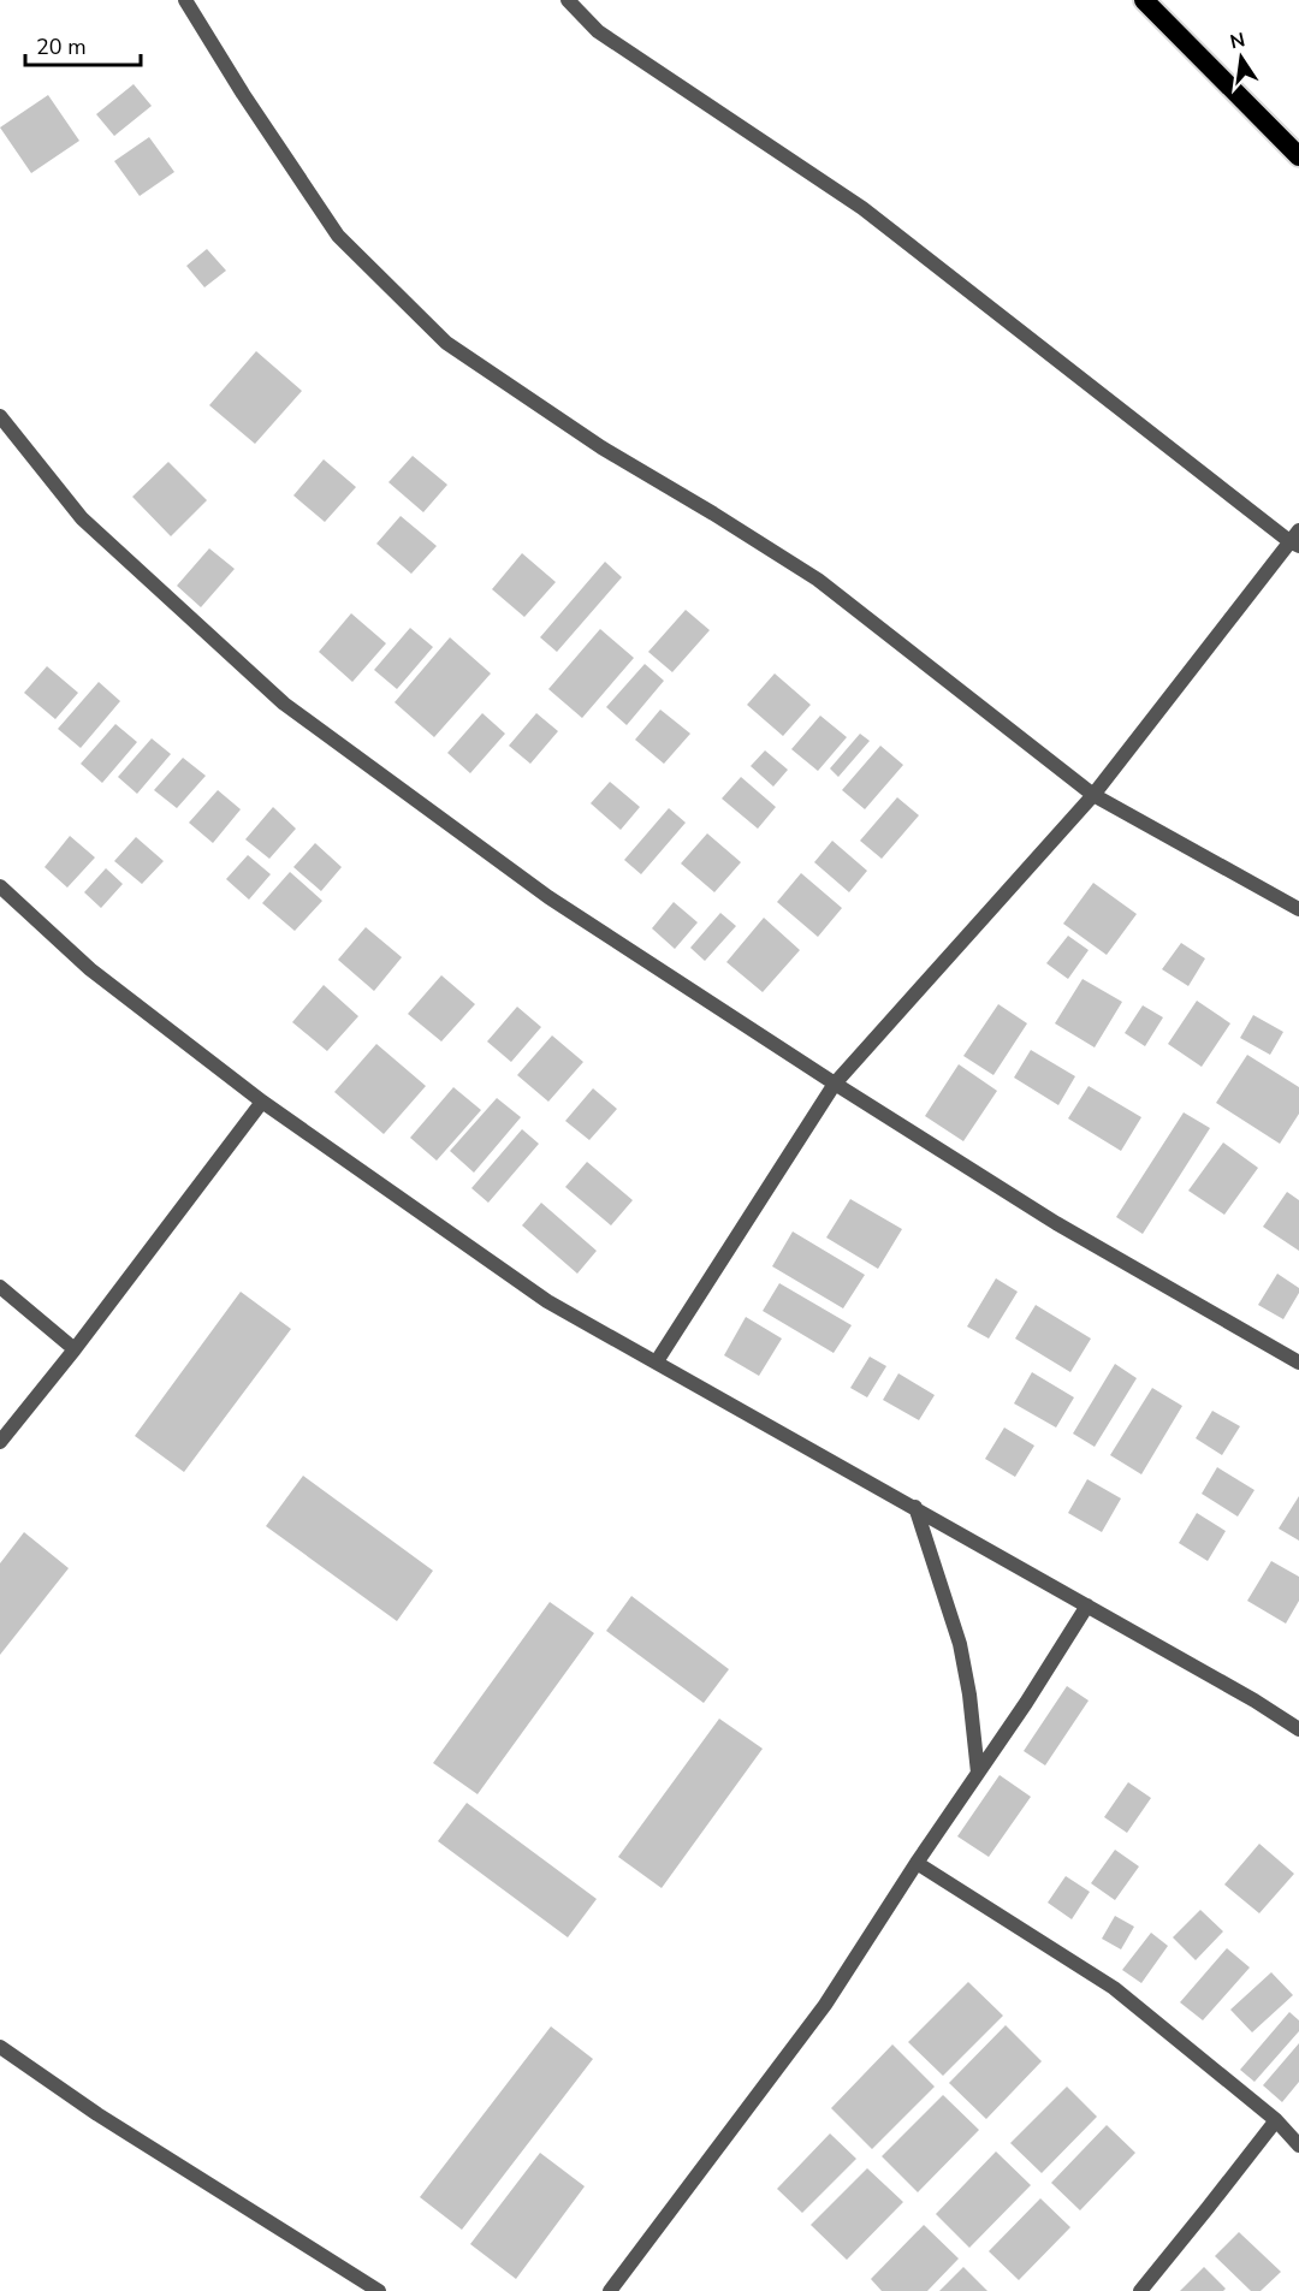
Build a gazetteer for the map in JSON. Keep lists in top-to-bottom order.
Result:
{
  "scale_bar": "20 m",
  "north": "top"
}
